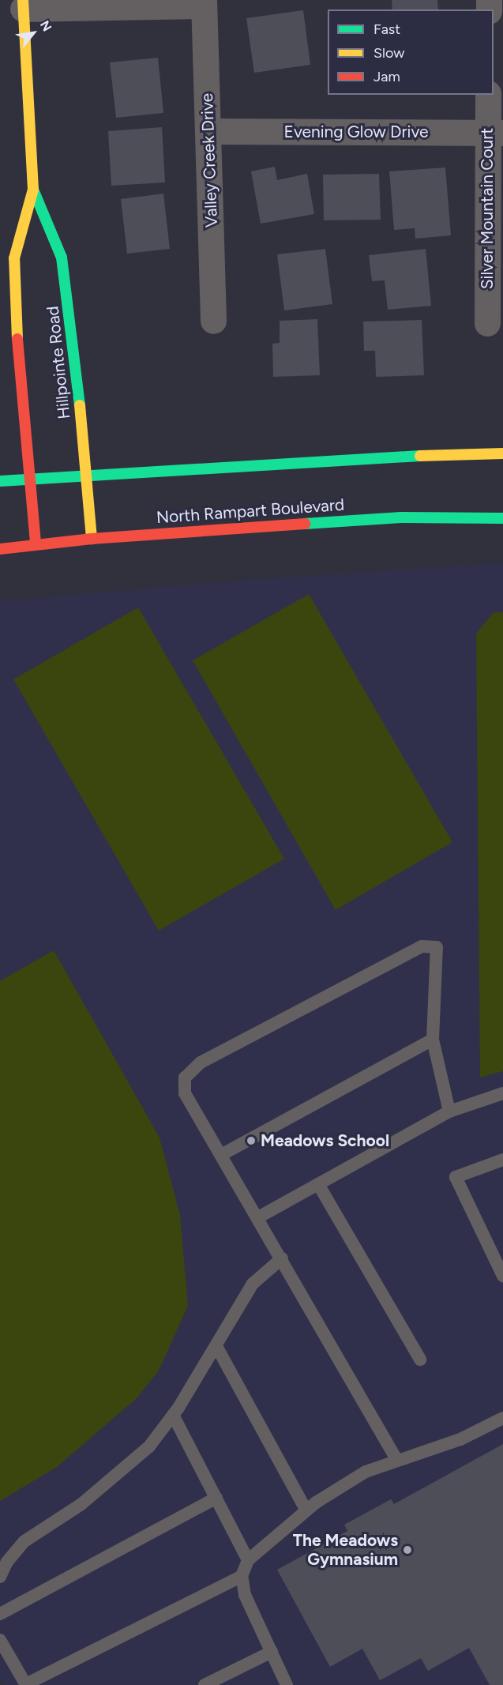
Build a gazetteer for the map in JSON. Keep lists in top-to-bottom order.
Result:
{
  "streets": {
    "main road": ["Hillpointe Road", "North Rampart Boulevard"],
    "street": ["Evening Glow Drive", "Valley Creek Drive", "Silver Mountain Court"]
  },
  "crossings": [
    ["Evening Glow Drive", "Valley Creek Drive"],
    ["Evening Glow Drive", "Silver Mountain Court"],
    ["Hillpointe Road", "North Rampart Boulevard"]
  ],
  "places": ["Meadows School", "The Meadows Gymnasium"],
  "legend": ["Fast", "Slow", "Jam"],
  "north": "top right"
}
